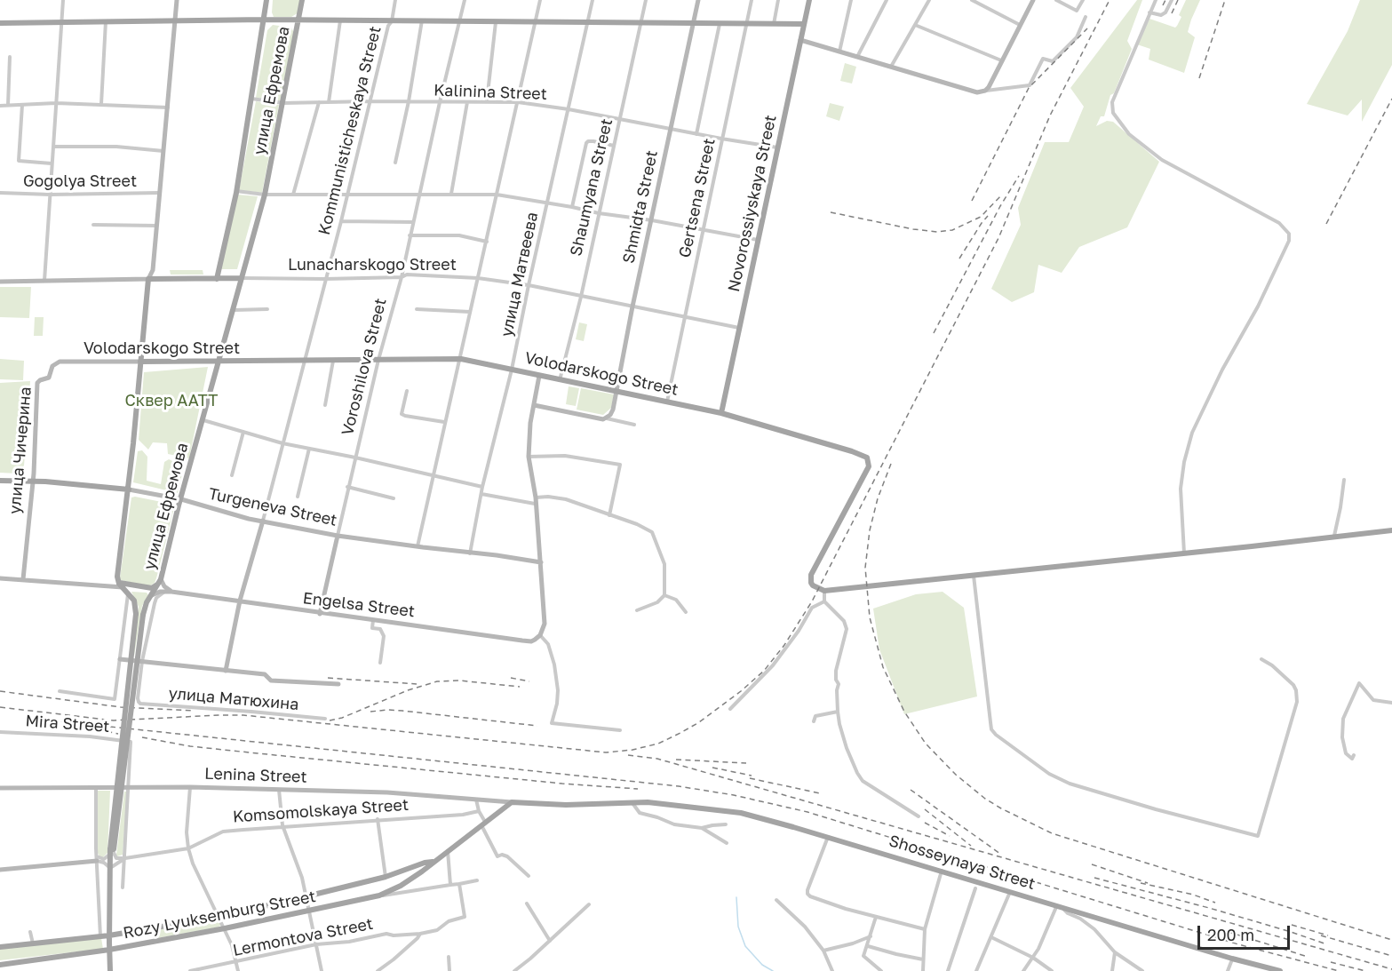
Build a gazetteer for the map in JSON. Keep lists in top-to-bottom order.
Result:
{
  "streets": {
    "main road": [
      "улица Ефремова",
      "Novorossiyskaya Street",
      "Lunacharskogo Street",
      "Volodarskogo Street",
      "Turgeneva Street",
      "Shosseynaya Street",
      "Rozy Lyuksemburg Street"
    ],
    "street": [
      "Kalinina Street",
      "Kommunisticheskaya Street",
      "Gogolya Street",
      "Shaumyana Street",
      "Gertsena Street",
      "Shmidta Street",
      "улица Матвеева",
      "Voroshilova Street",
      "улица Чичерина",
      "Engelsa Street",
      "улица Матюхина",
      "Mira Street",
      "Lenina Street",
      "Komsomolskaya Street",
      "Lermontova Street"
    ]
  },
  "crossings": [
    ["улица Ефремова", "Kalinina Street"],
    ["улица Ефремова", "Lunacharskogo Street"],
    ["улица Ефремова", "Volodarskogo Street"],
    ["улица Ефремова", "Turgeneva Street"],
    ["улица Ефремова", "Engelsa Street"],
    ["улица Ефремова", "улица Матюхина"],
    ["улица Ефремова", "Rozy Lyuksemburg Street"],
    ["Kalinina Street", "Kommunisticheskaya Street"],
    ["Kalinina Street", "Shaumyana Street"],
    ["Kalinina Street", "Gertsena Street"],
    ["Kalinina Street", "Novorossiyskaya Street"],
    ["Kalinina Street", "Shmidta Street"],
    ["Kalinina Street", "улица Матвеева"],
    ["Kalinina Street", "Voroshilova Street"],
    ["Kommunisticheskaya Street", "Lunacharskogo Street"],
    ["Kommunisticheskaya Street", "Volodarskogo Street"],
    ["Kommunisticheskaya Street", "Turgeneva Street"],
    ["Kommunisticheskaya Street", "Engelsa Street"],
    ["Shaumyana Street", "Lunacharskogo Street"],
    ["Shaumyana Street", "Volodarskogo Street"],
    ["Gertsena Street", "Lunacharskogo Street"],
    ["Gertsena Street", "Volodarskogo Street"],
    ["Novorossiyskaya Street", "Lunacharskogo Street"],
    ["Novorossiyskaya Street", "Volodarskogo Street"],
    ["Shmidta Street", "Lunacharskogo Street"],
    ["Shmidta Street", "Volodarskogo Street"],
    ["Lunacharskogo Street", "улица Матвеева"],
    ["Lunacharskogo Street", "Voroshilova Street"],
    ["улица Матвеева", "Volodarskogo Street"],
    ["улица Матвеева", "Turgeneva Street"],
    ["Volodarskogo Street", "Voroshilova Street"],
    ["Volodarskogo Street", "улица Чичерина"],
    ["Voroshilova Street", "Turgeneva Street"],
    ["Voroshilova Street", "Engelsa Street"],
    ["улица Чичерина", "Turgeneva Street"],
    ["Mira Street", "Lenina Street"],
    ["Lenina Street", "Shosseynaya Street"],
    ["Lenina Street", "Rozy Lyuksemburg Street"],
    ["Shosseynaya Street", "Rozy Lyuksemburg Street"]
  ],
  "parks": ["Сквер ААТТ"],
  "scale_bar": "200 m"
}
